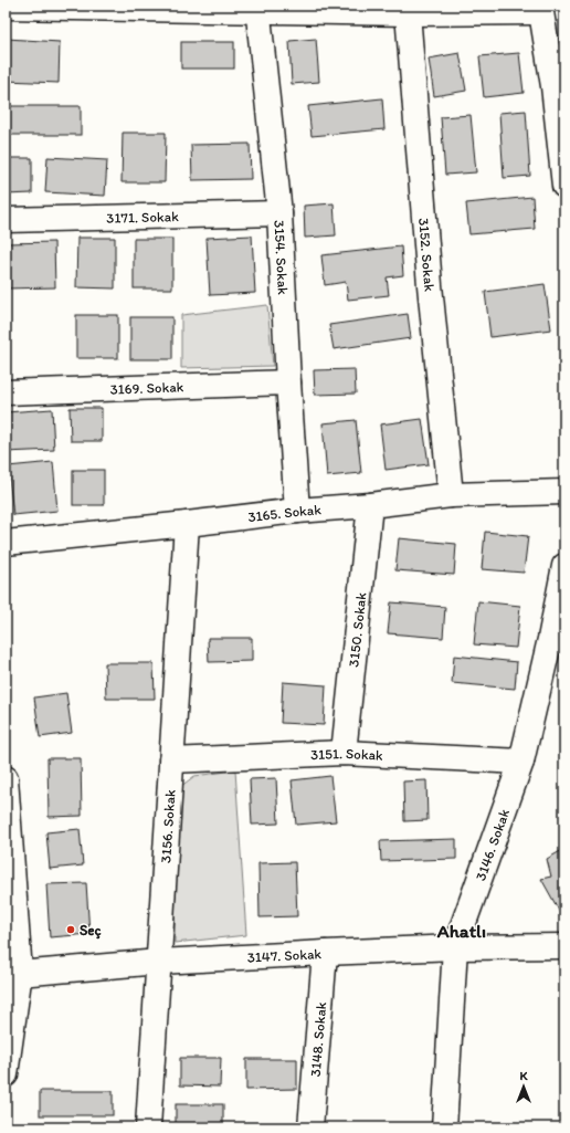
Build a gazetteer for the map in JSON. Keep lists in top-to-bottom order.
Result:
{
  "streets": {
    "street": [
      "3171. Sokak",
      "3152. Sokak",
      "3154. Sokak",
      "3169. Sokak",
      "3165. Sokak",
      "3150. Sokak",
      "3151. Sokak",
      "3156. Sokak",
      "3146. Sokak",
      "3147. Sokak",
      "3148. Sokak"
    ]
  },
  "crossings": [
    ["3171. Sokak", "3154. Sokak"],
    ["3152. Sokak", "3165. Sokak"],
    ["3154. Sokak", "3169. Sokak"],
    ["3154. Sokak", "3165. Sokak"],
    ["3165. Sokak", "3150. Sokak"],
    ["3165. Sokak", "3156. Sokak"],
    ["3150. Sokak", "3151. Sokak"],
    ["3151. Sokak", "3156. Sokak"],
    ["3151. Sokak", "3146. Sokak"],
    ["3156. Sokak", "3147. Sokak"],
    ["3146. Sokak", "3147. Sokak"],
    ["3147. Sokak", "3148. Sokak"]
  ],
  "districts": ["Ahatlı"],
  "places": ["Seç"],
  "north": "top"
}
